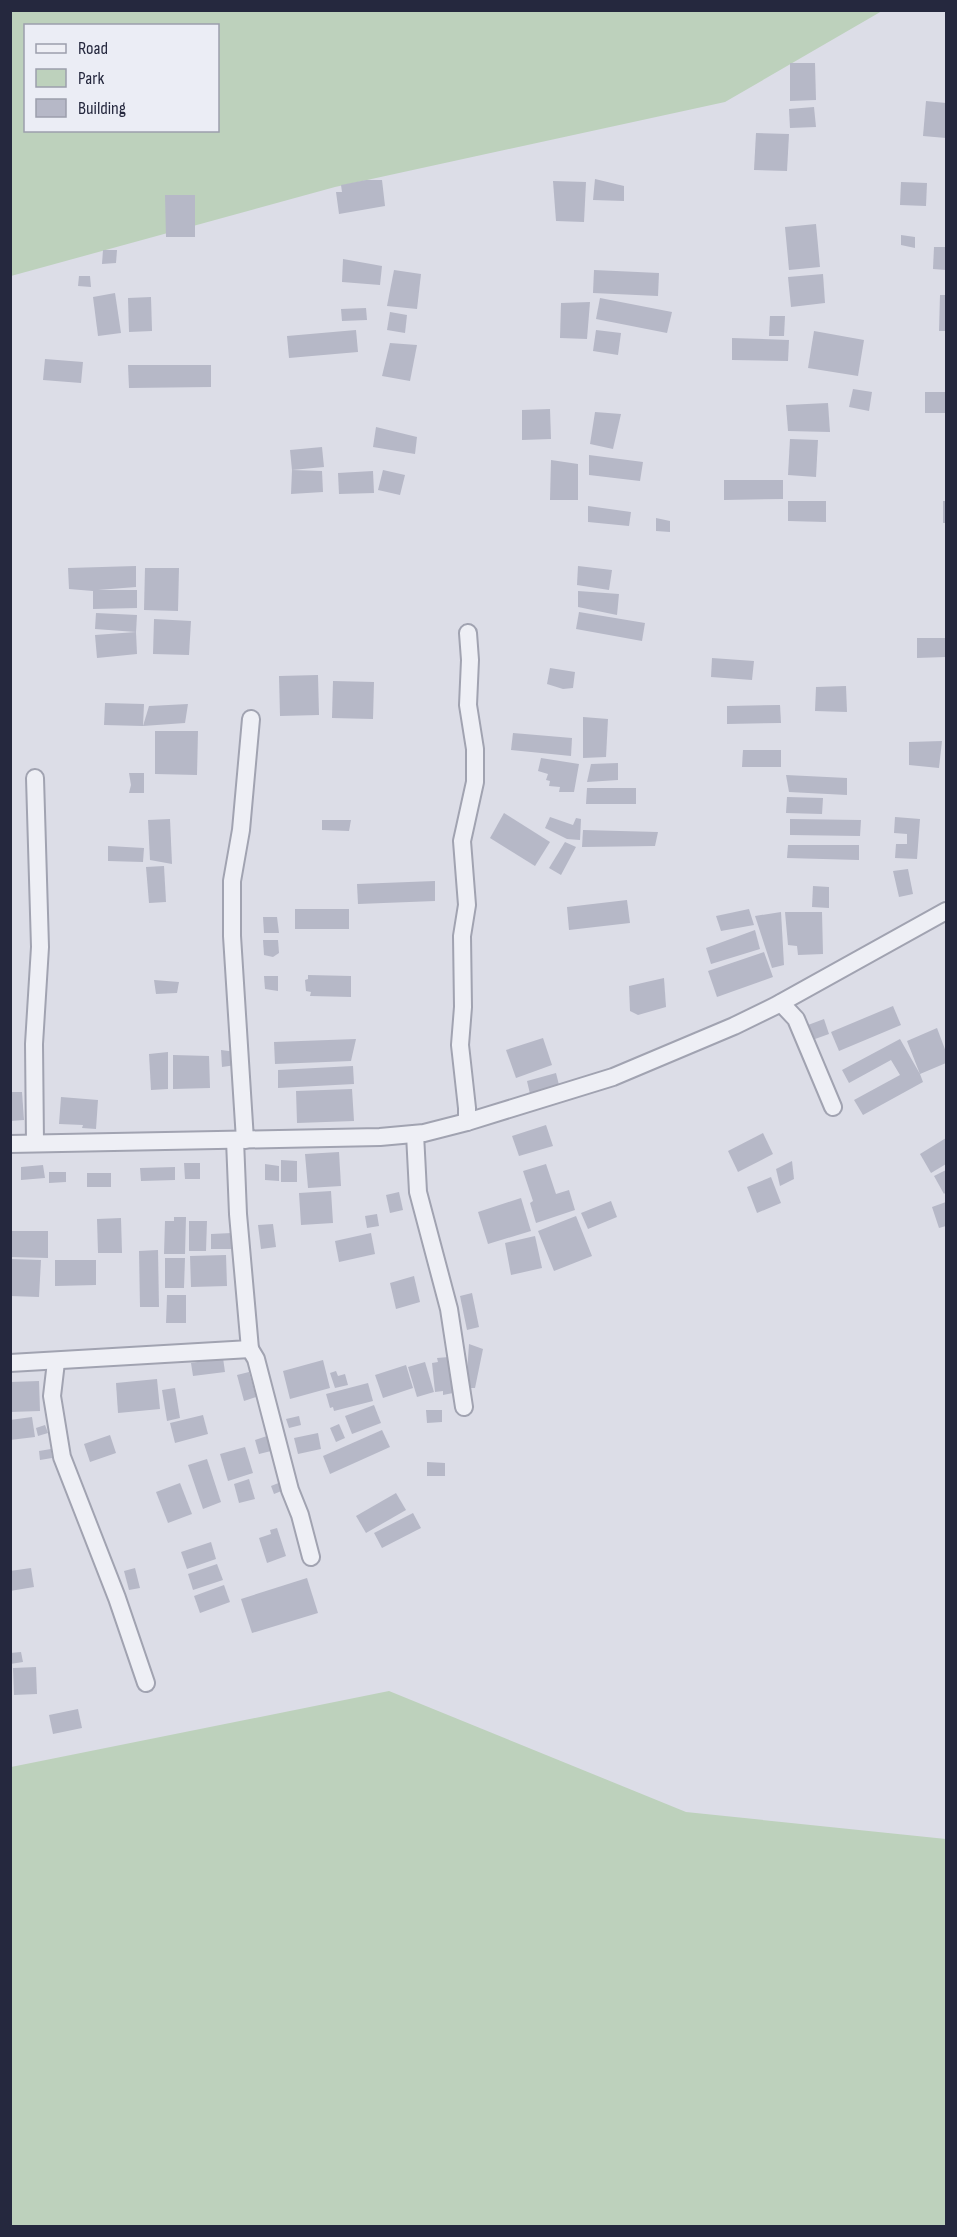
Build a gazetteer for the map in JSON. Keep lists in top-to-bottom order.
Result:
{
  "legend": ["Road", "Park", "Building"]
}
